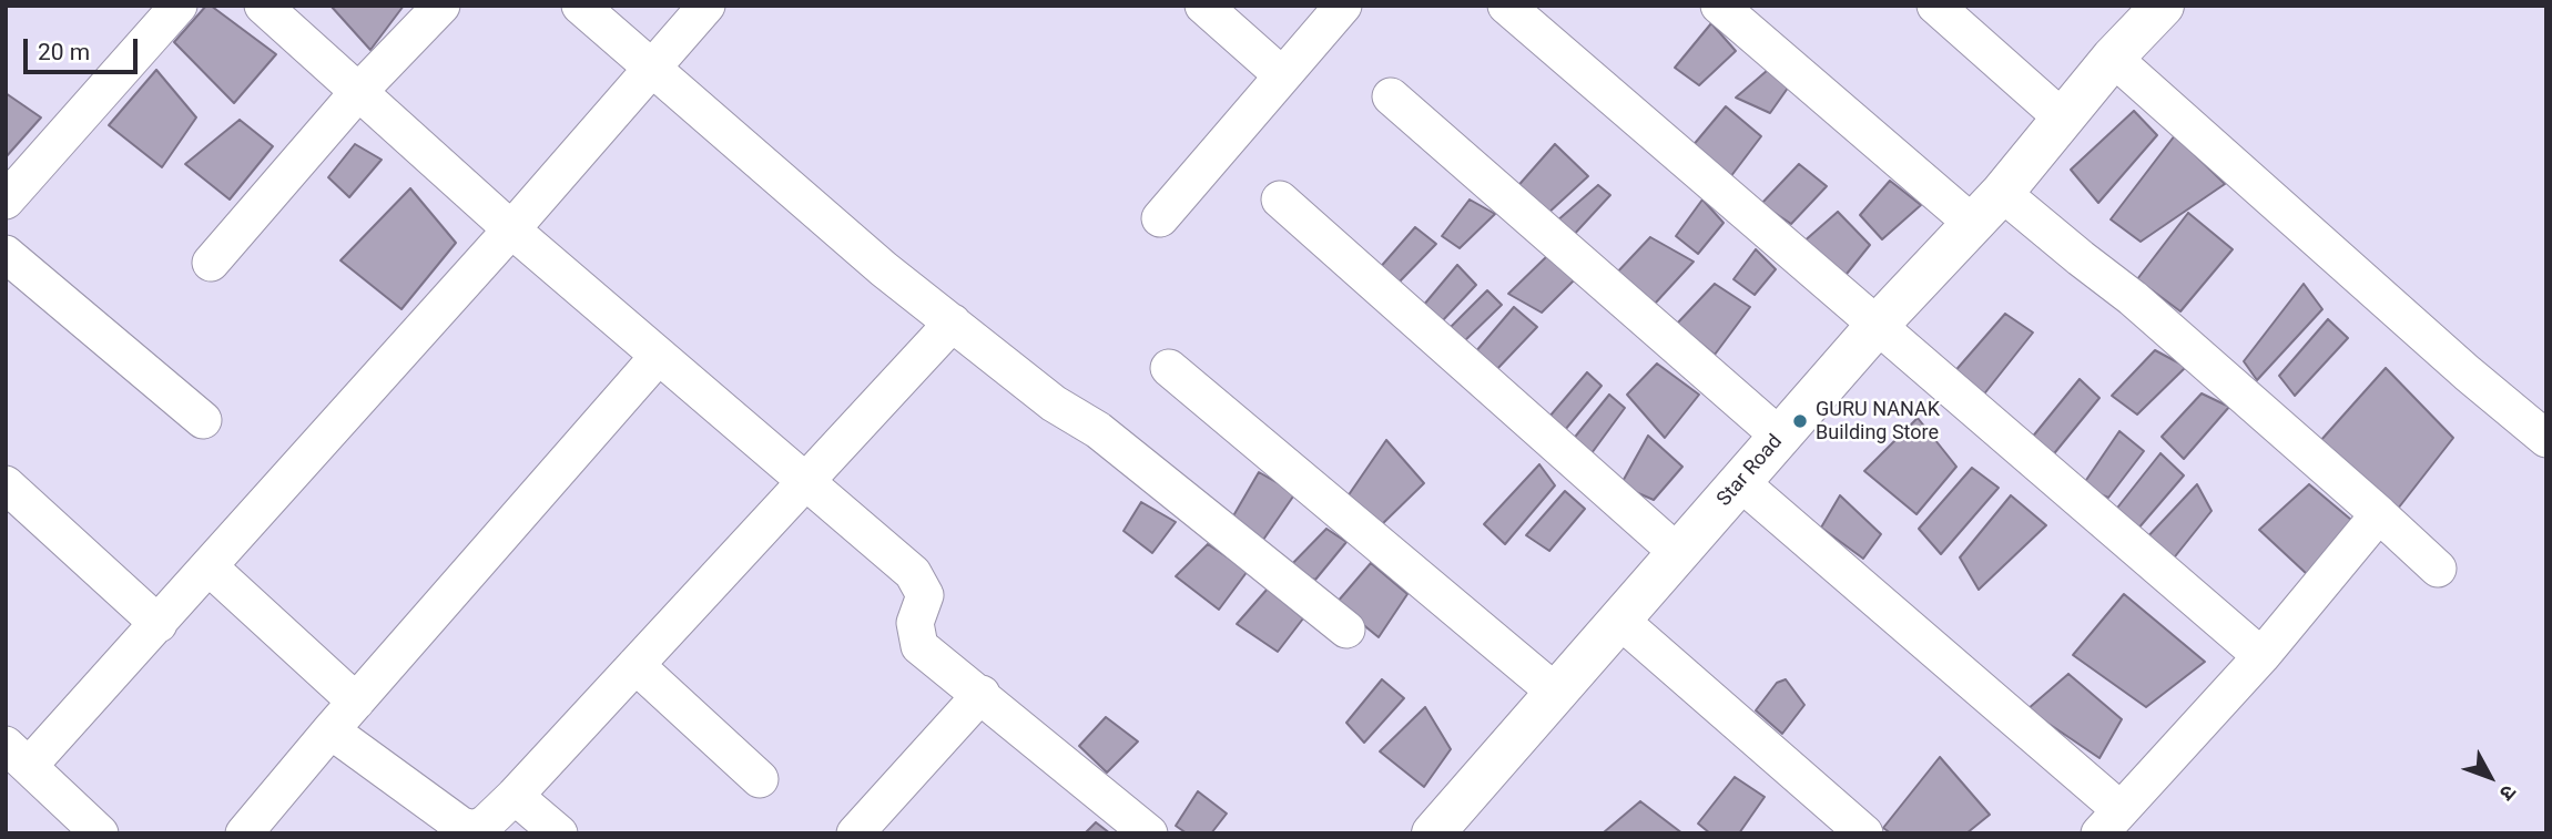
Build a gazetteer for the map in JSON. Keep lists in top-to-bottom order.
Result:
{
  "streets": {
    "street": ["Star Road"]
  },
  "places": ["GURU NANAK Building Store"],
  "scale_bar": "20 m",
  "north": "bottom right"
}
